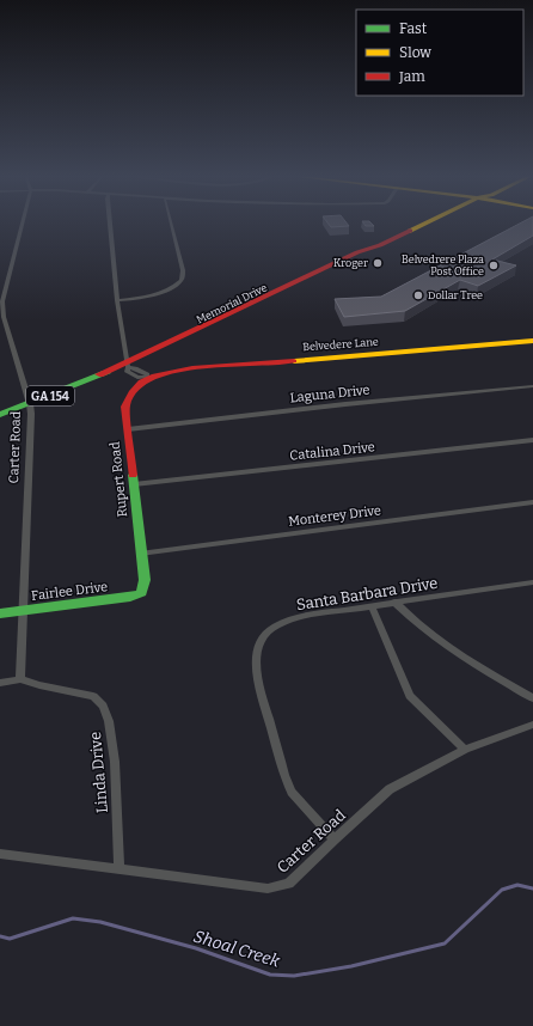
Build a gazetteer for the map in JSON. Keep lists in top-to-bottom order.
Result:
{
  "streets": {
    "main road": [
      "Memorial Drive",
      "Belvedere Lane",
      "GA 154",
      "Rupert Road",
      "Fairlee Drive"
    ],
    "street": [
      "Laguna Drive",
      "Carter Road",
      "Catalina Drive",
      "Monterey Drive",
      "Santa Barbara Drive",
      "Linda Drive"
    ]
  },
  "crossings": [
    ["Memorial Drive", "Carter Road"],
    ["Belvedere Lane", "Rupert Road"],
    ["Laguna Drive", "Rupert Road"],
    ["Carter Road", "Fairlee Drive"],
    ["Carter Road", "Santa Barbara Drive"],
    ["Carter Road", "Linda Drive"],
    ["Catalina Drive", "Rupert Road"],
    ["Rupert Road", "Monterey Drive"],
    ["Rupert Road", "Fairlee Drive"]
  ],
  "water": ["Shoal Creek"],
  "places": ["Kroger", "Belvedrere Plaza Post Office", "Dollar Tree"],
  "legend": ["Fast", "Slow", "Jam"]
}
